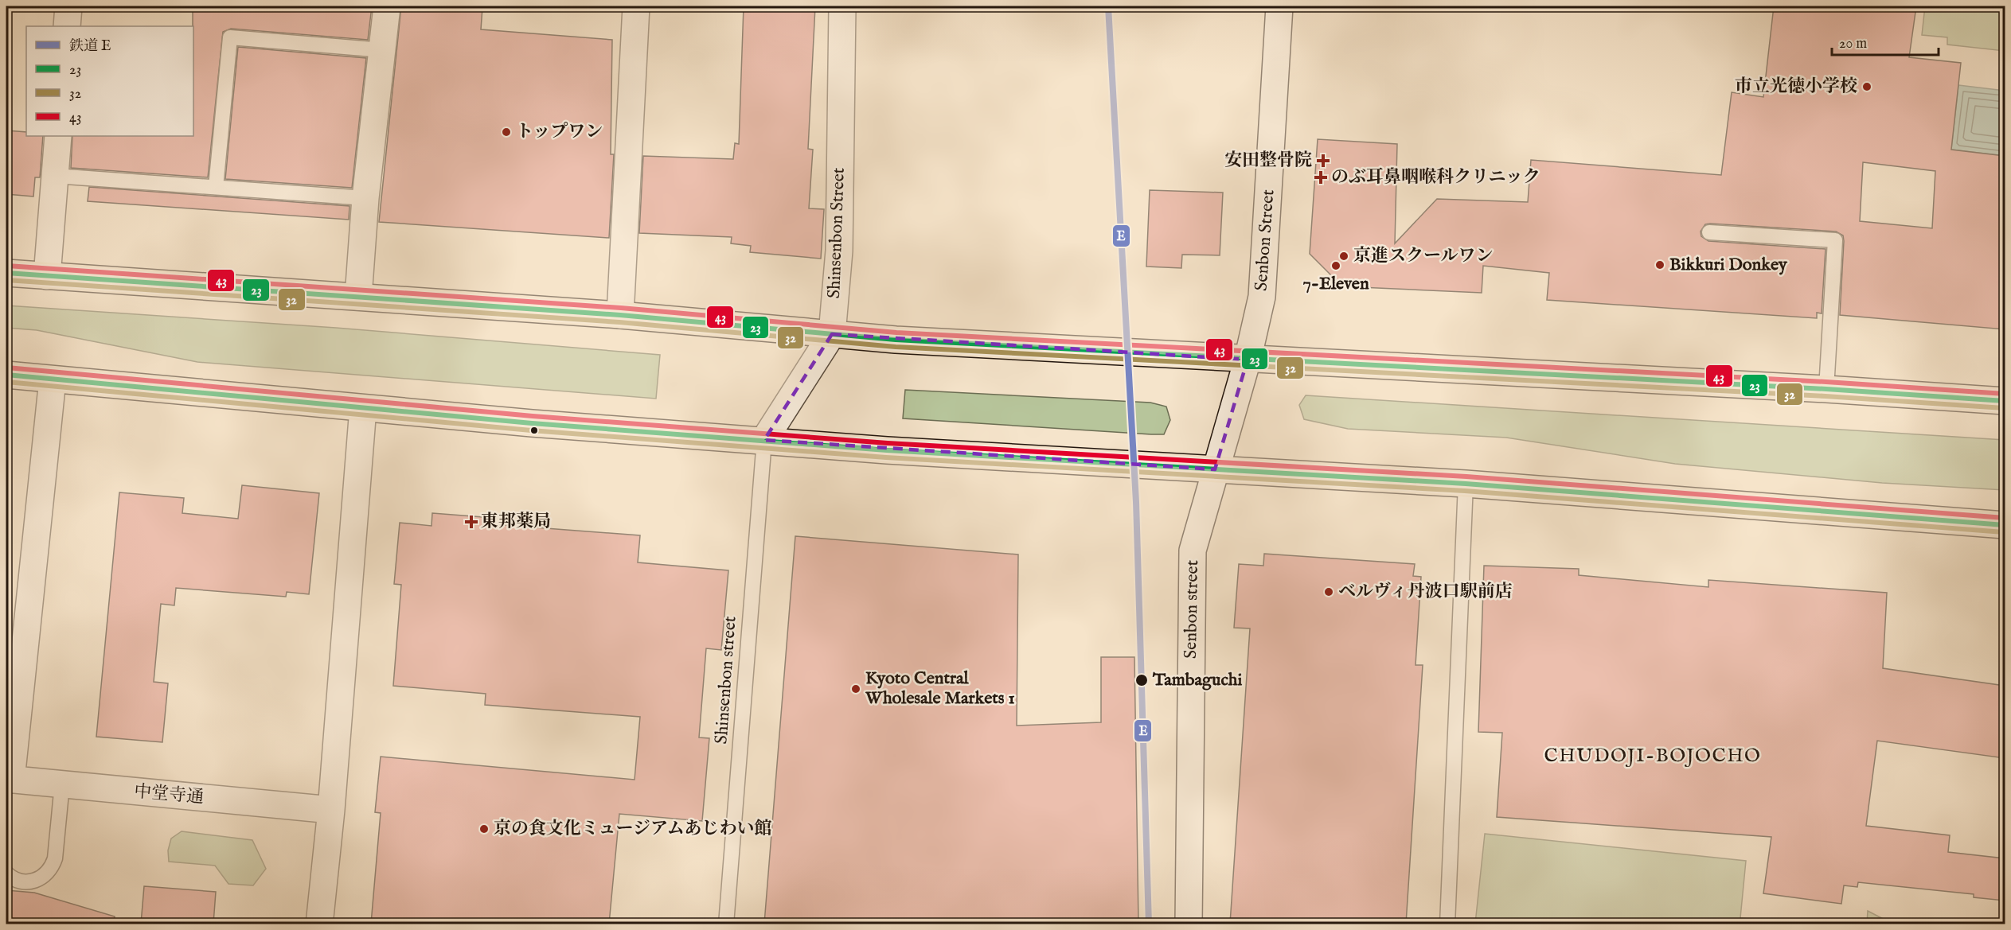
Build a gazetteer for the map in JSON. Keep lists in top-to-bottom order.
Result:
{
  "streets": {
    "street": [
      "Shinsenbon Street",
      "Senbon Street",
      "Senbon street",
      "中堂寺通"
    ],
    "lane": ["Shinsenbon street"]
  },
  "crossings": [
    ["Shinsenbon Street", "Shinsenbon street"],
    ["Senbon Street", "Senbon street"]
  ],
  "districts": ["CHUDOJI-BOJOCHO"],
  "places": {
    "other": [
      "市立光徳小学校",
      "トップワン",
      "京進スクールワン",
      "Bikkuri Donkey",
      "7-Eleven",
      "ベルヴィ丹波口駅前店",
      "Tambaguchi",
      "Kyoto Central Wholesale Markets 1",
      "京の食文化ミュージアムあじわい館"
    ],
    "health": ["安田整骨院", "のぶ耳鼻咽喉科クリニック", "東邦薬局"]
  },
  "lines": [
    "rail line E",
    "transit line 43",
    "transit line 23",
    "transit line 32"
  ],
  "legend": [
    "鉄道 E",
    "23",
    "32",
    "43"
  ],
  "scale_bar": "20 m"
}
